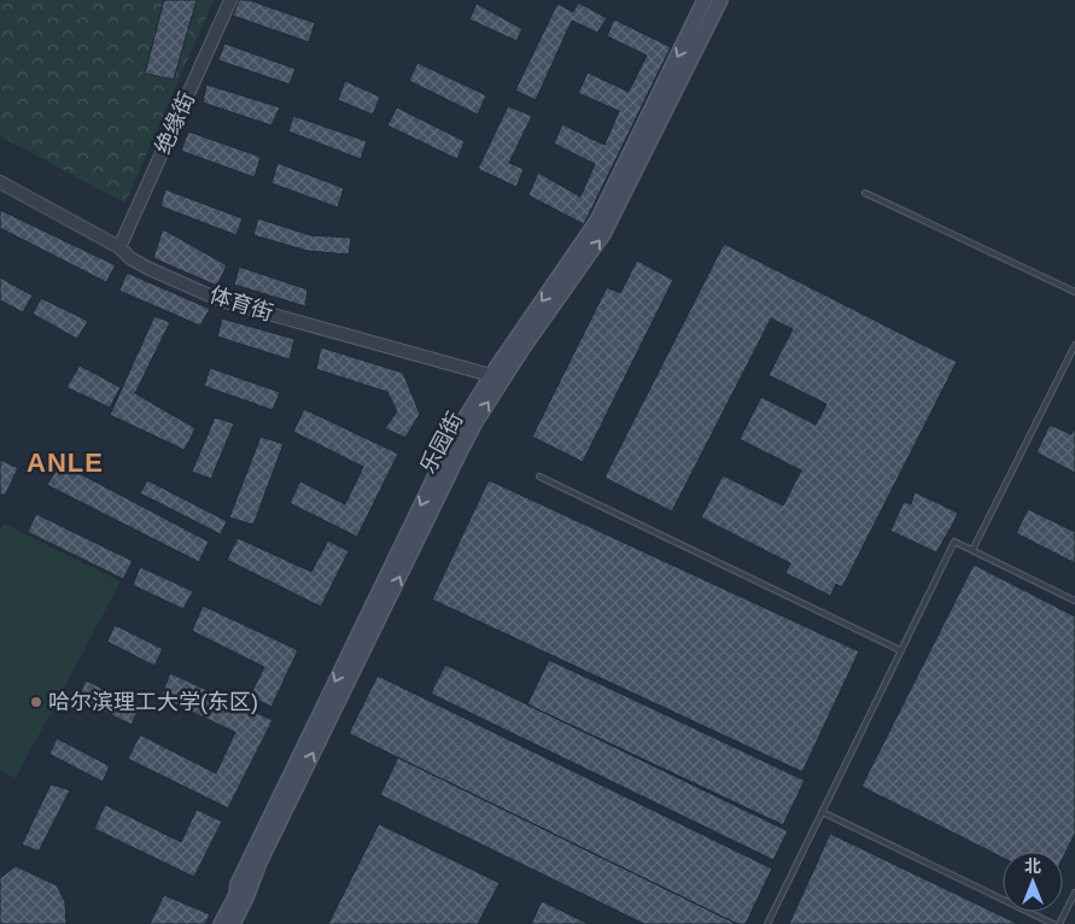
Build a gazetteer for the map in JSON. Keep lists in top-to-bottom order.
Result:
{
  "streets": {
    "main road": ["乐园街"],
    "street": ["绝缘街", "体育街"]
  },
  "crossings": [
    ["绝缘街", "体育街"],
    ["体育街", "乐园街"]
  ],
  "districts": ["ANLE"],
  "places": ["哈尔滨理工大学(东区)"],
  "north": "top"
}
